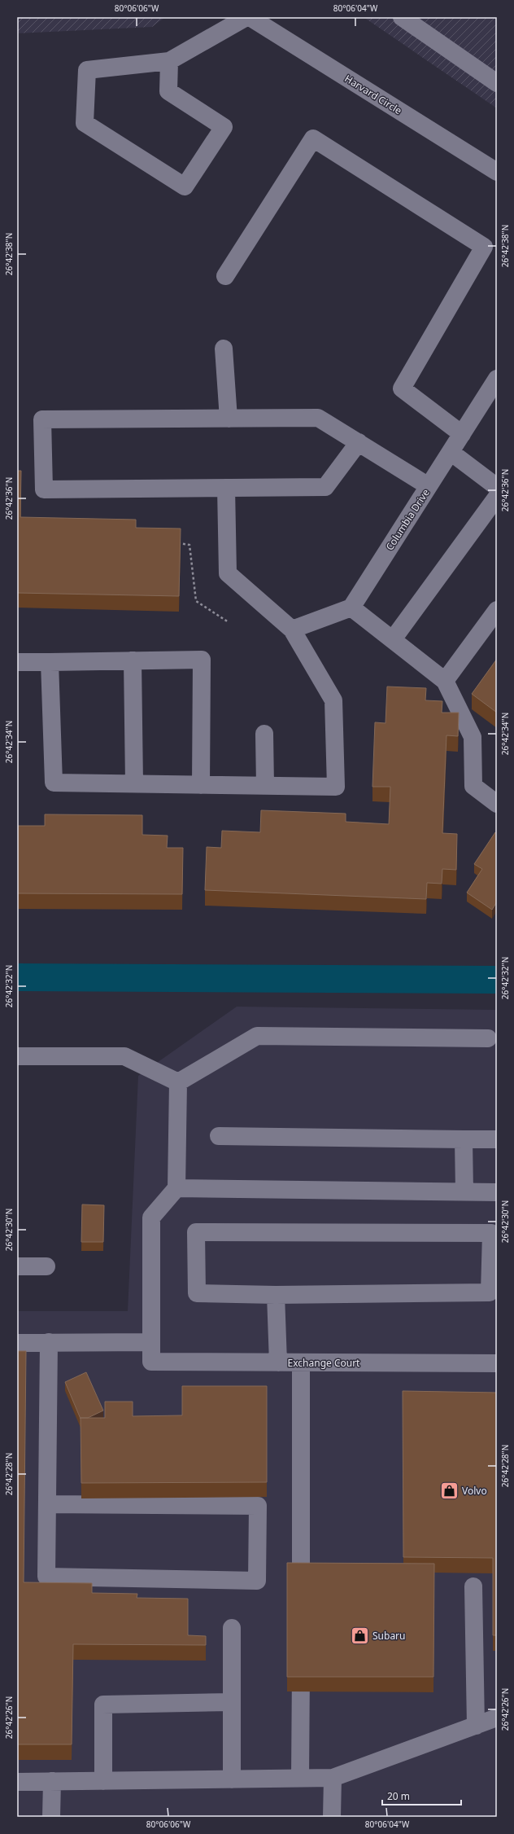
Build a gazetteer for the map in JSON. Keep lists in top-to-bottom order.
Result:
{
  "streets": {
    "street": ["Harvard Circle", "Columbia Drive", "Exchange Court"]
  },
  "places": {
    "shop": ["Volvo", "Subaru"]
  },
  "scale_bar": "20 m",
  "coordinates": [
    "80°06'06\"W",
    "80°06'04\"W",
    "26°42'38\"N",
    "26°42'36\"N",
    "26°42'34\"N",
    "26°42'32\"N",
    "26°42'30\"N",
    "26°42'28\"N",
    "26°42'26\"N"
  ]
}
